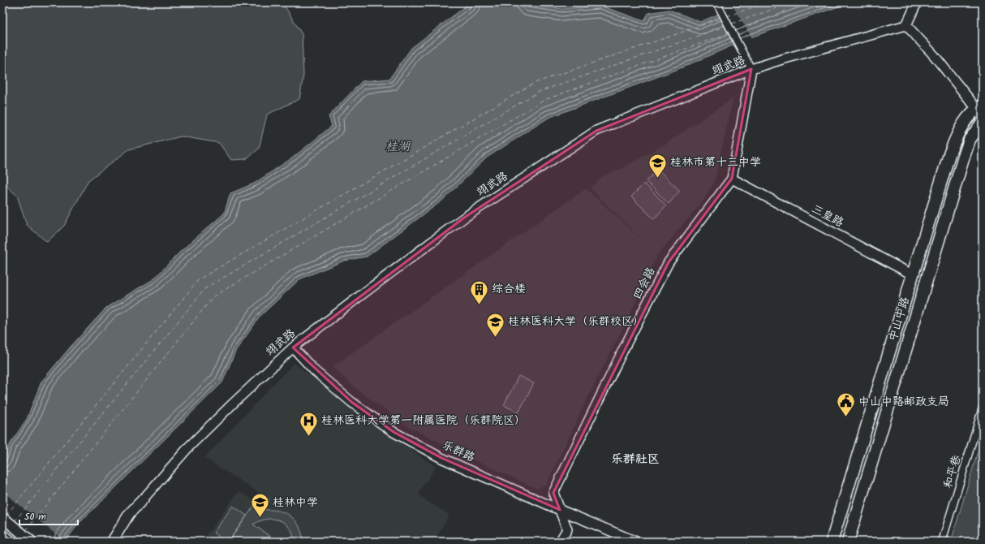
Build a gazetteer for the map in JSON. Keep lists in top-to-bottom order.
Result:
{
  "streets": {
    "highway": ["中山中路"],
    "main road": ["翊武路"],
    "street": [
      "三皇路",
      "四会路",
      "乐群路",
      "和平巷"
    ]
  },
  "crossings": [
    ["翊武路", "四会路"],
    ["翊武路", "乐群路"],
    ["三皇路", "四会路"],
    ["三皇路", "中山中路"],
    ["四会路", "乐群路"]
  ],
  "districts": ["乐群社区"],
  "water": ["桂湖"],
  "places": {
    "school or university": ["桂林市第十三中学", "桂林医科大学（乐群校区）", "桂林中学"],
    "building": ["综合楼"],
    "public building": ["中山中路邮政支局"],
    "hospital": ["桂林医科大学第一附属医院（乐群院区）"]
  },
  "scale_bar": "50 m"
}
